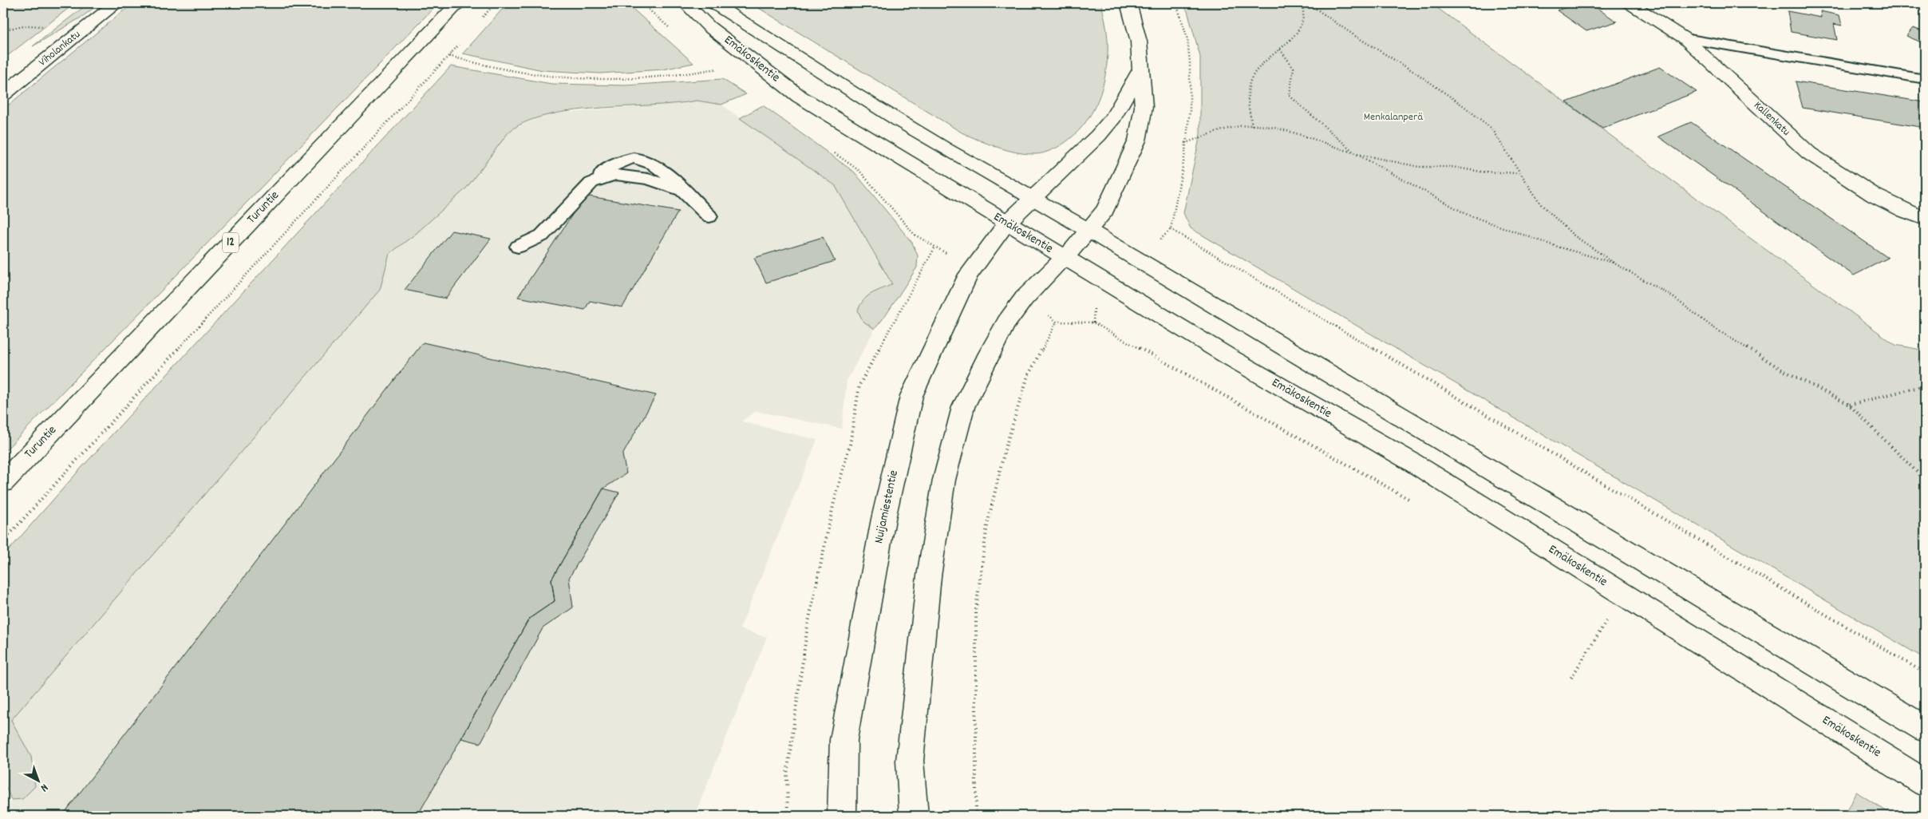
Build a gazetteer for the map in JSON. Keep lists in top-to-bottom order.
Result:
{
  "streets": {
    "main road": [
      "Viholankatu",
      "Emäkoskentie",
      "Kallenkatu",
      "Turuntie",
      "12",
      "Nuijamiestentie"
    ]
  },
  "crossings": [
    ["Emäkoskentie", "Nuijamiestentie"]
  ],
  "parks": ["Menkalanperä"],
  "north": "bottom right"
}
